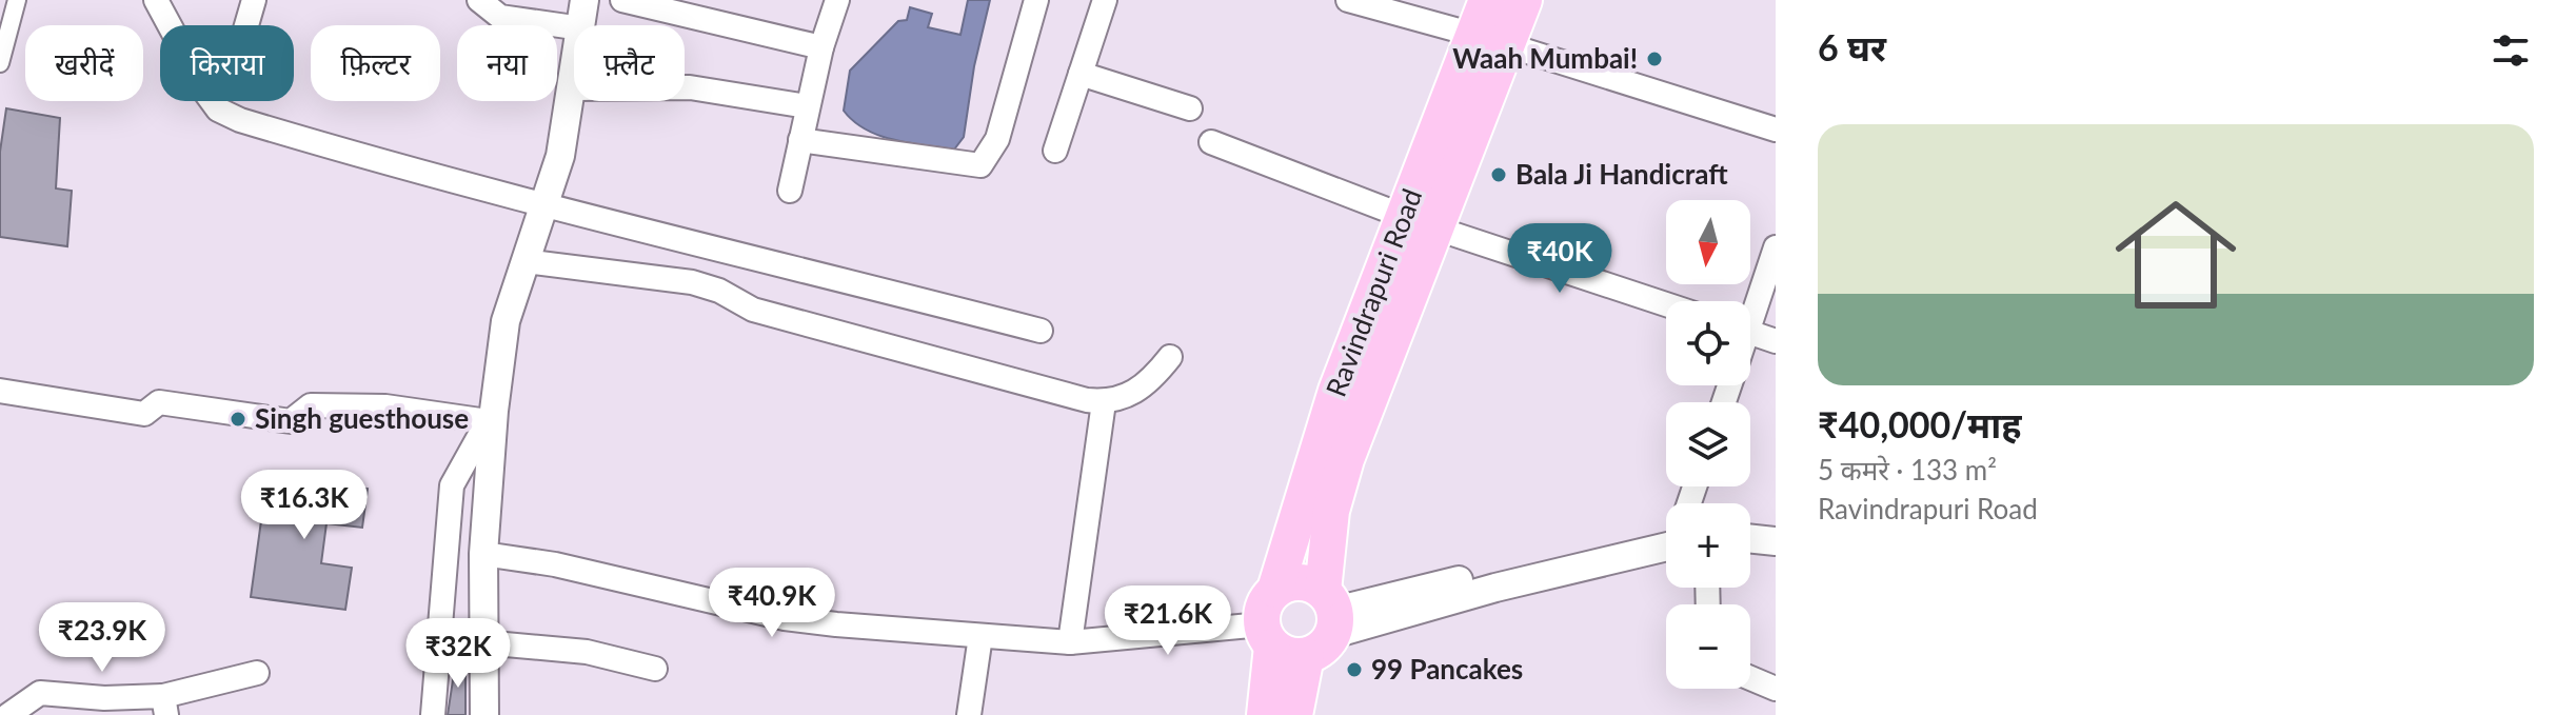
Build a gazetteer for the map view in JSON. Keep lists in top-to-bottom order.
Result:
{
  "streets": {
    "main road": ["Ravindrapuri Road"]
  },
  "places": [
    "Waah Mumbai!",
    "Bala Ji Handicraft",
    "Singh guesthouse",
    "99 Pancakes"
  ],
  "north": "bottom",
  "page": {
    "heading": "6 घर",
    "chip": [
      "खरीदें",
      "किराया",
      "फ़िल्टर",
      "नया",
      "फ़्लैट"
    ],
    "list": [
      {
        "name": "₹40,000/माह",
        "note": "5 कमरे · 133 m² · Ravindrapuri Road"
      }
    ],
    "map_buttons": ["+", "−"],
    "price": [
      "₹40K",
      "₹16.3K",
      "₹40.9K",
      "₹21.6K",
      "₹23.9K",
      "₹32K"
    ]
  }
}
